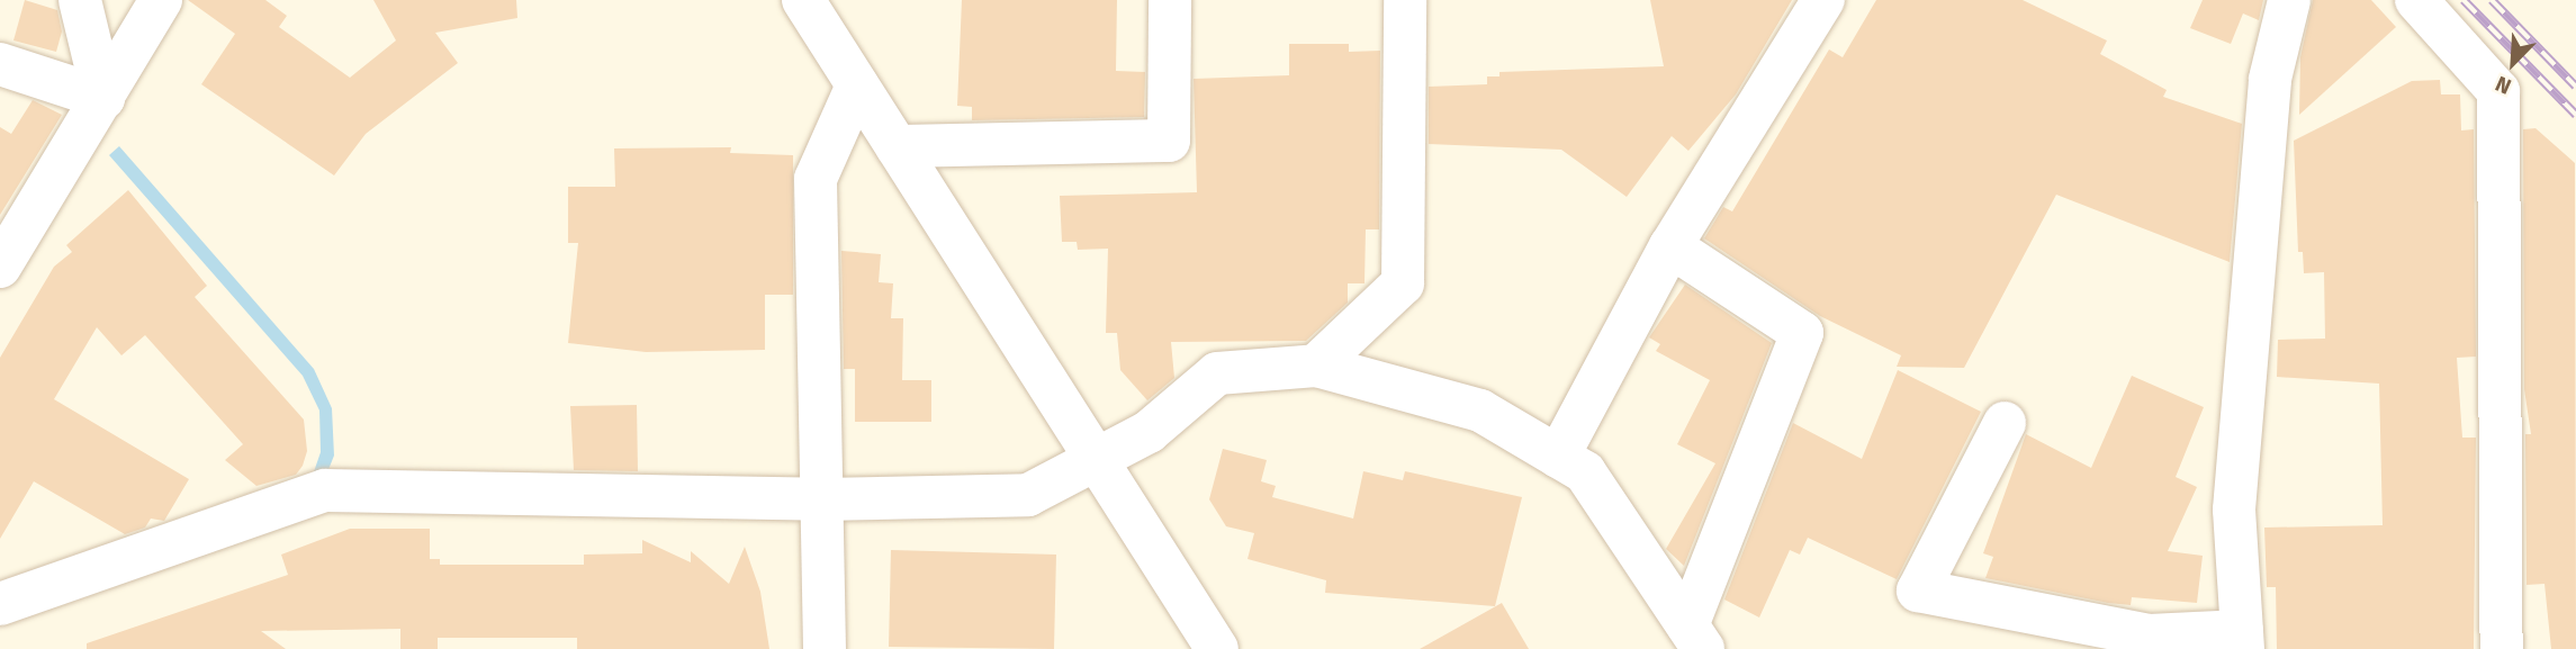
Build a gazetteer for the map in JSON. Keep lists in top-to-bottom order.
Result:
{
  "north": "bottom left"
}
